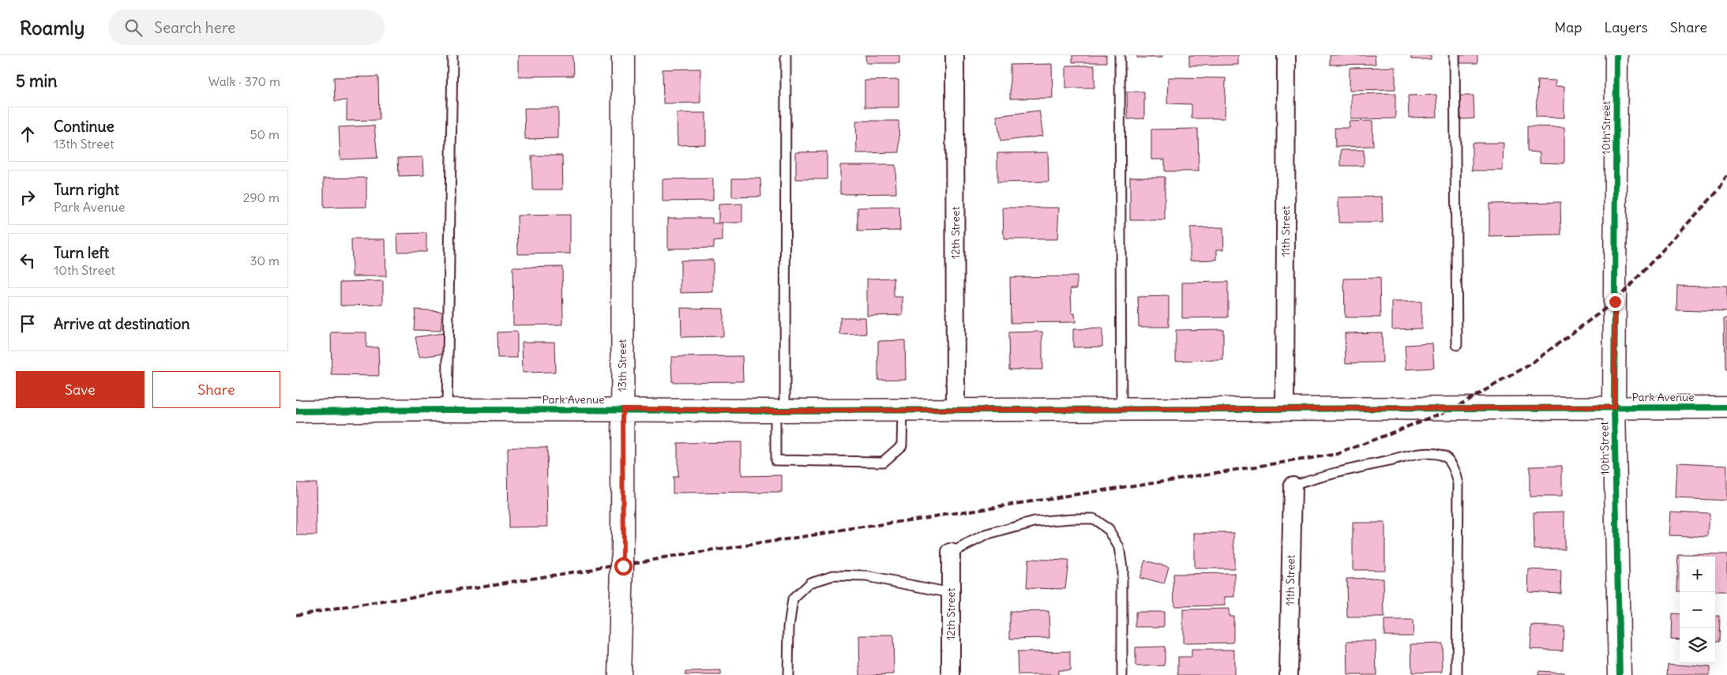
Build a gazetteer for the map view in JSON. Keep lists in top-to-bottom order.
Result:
{
  "streets": {
    "street": [
      "10th Street",
      "11th Street",
      "12th Street",
      "13th Street",
      "Park Avenue"
    ]
  },
  "crossings": [
    ["10th Street", "Park Avenue"],
    ["11th Street", "Park Avenue"],
    ["12th Street", "Park Avenue"],
    ["13th Street", "Park Avenue"]
  ],
  "page": {
    "header": "Roamly",
    "search": "Search here",
    "nav": ["Map", "Layers", "Share"],
    "heading": ["5 min", "Walk · 370 m"],
    "list": [
      ["Continue", "13th Street", "50 m"],
      ["Turn right", "Park Avenue", "290 m"],
      ["Turn left", "10th Street", "30 m"],
      "Arrive at destination"
    ],
    "buttons": ["Save", "Share"],
    "map_buttons": ["+", "−"]
  }
}
